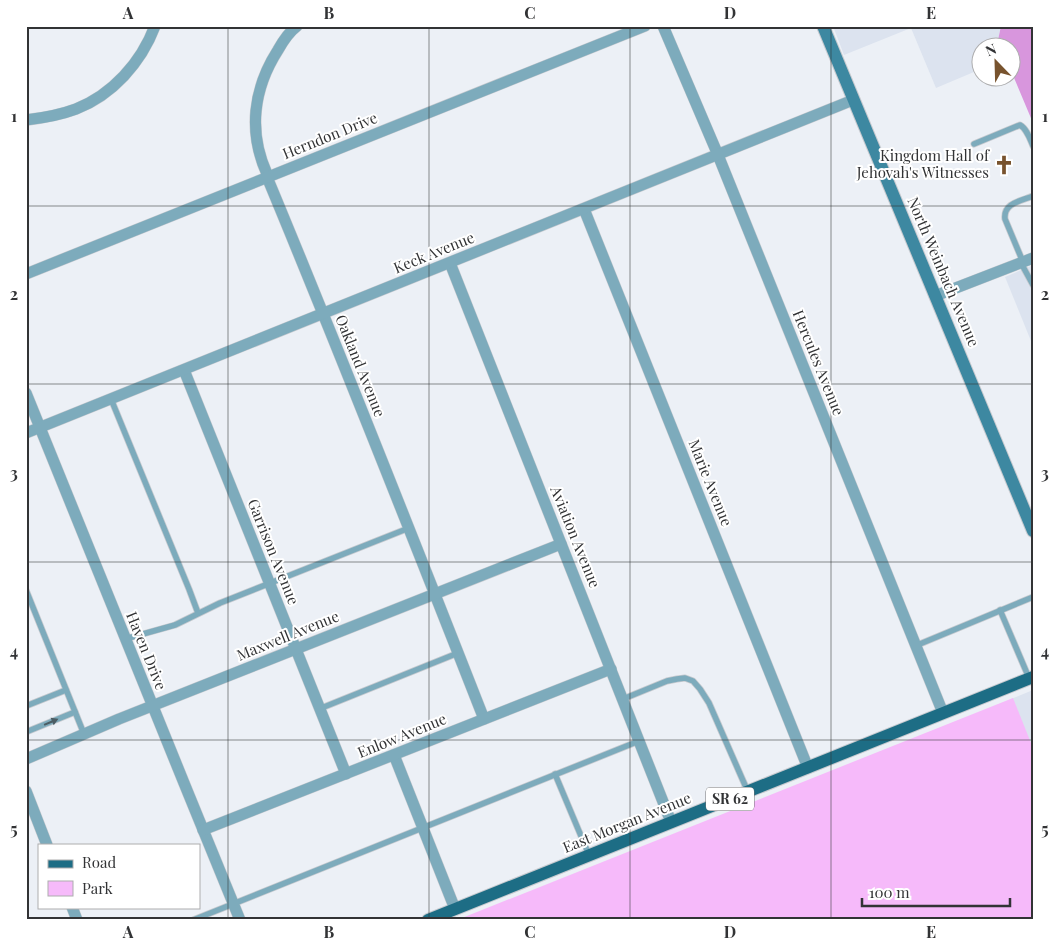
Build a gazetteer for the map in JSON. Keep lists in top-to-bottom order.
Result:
{
  "streets": {
    "main road": ["North Weinbach Avenue", "SR 62", "East Morgan Avenue"],
    "street": [
      "Herndon Drive",
      "Keck Avenue",
      "Hercules Avenue",
      "Oakland Avenue",
      "Marie Avenue",
      "Aviation Avenue",
      "Garrison Avenue",
      "Maxwell Avenue",
      "Haven Drive",
      "Enlow Avenue"
    ]
  },
  "crossings": [
    ["Herndon Drive", "Oakland Avenue"],
    ["Keck Avenue", "North Weinbach Avenue"],
    ["Keck Avenue", "Hercules Avenue"],
    ["Keck Avenue", "Oakland Avenue"],
    ["Keck Avenue", "Marie Avenue"],
    ["Keck Avenue", "Aviation Avenue"],
    ["Keck Avenue", "Garrison Avenue"],
    ["Keck Avenue", "Haven Drive"],
    ["Hercules Avenue", "East Morgan Avenue"],
    ["Oakland Avenue", "Maxwell Avenue"],
    ["Oakland Avenue", "Enlow Avenue"],
    ["Marie Avenue", "East Morgan Avenue"],
    ["Aviation Avenue", "Maxwell Avenue"],
    ["Aviation Avenue", "Enlow Avenue"],
    ["Aviation Avenue", "East Morgan Avenue"],
    ["Garrison Avenue", "Maxwell Avenue"],
    ["Garrison Avenue", "Enlow Avenue"],
    ["Maxwell Avenue", "Haven Drive"],
    ["Haven Drive", "Enlow Avenue"]
  ],
  "places": {
    "church": ["Kingdom Hall of Jehovah's Witnesses"]
  },
  "legend": ["Road", "Park"],
  "scale_bar": "100 m",
  "north": "top left",
  "grid": {
    "columns": [
      "A",
      "B",
      "C",
      "D",
      "E"
    ],
    "rows": [
      "1",
      "2",
      "3",
      "4",
      "5"
    ]
  }
}
